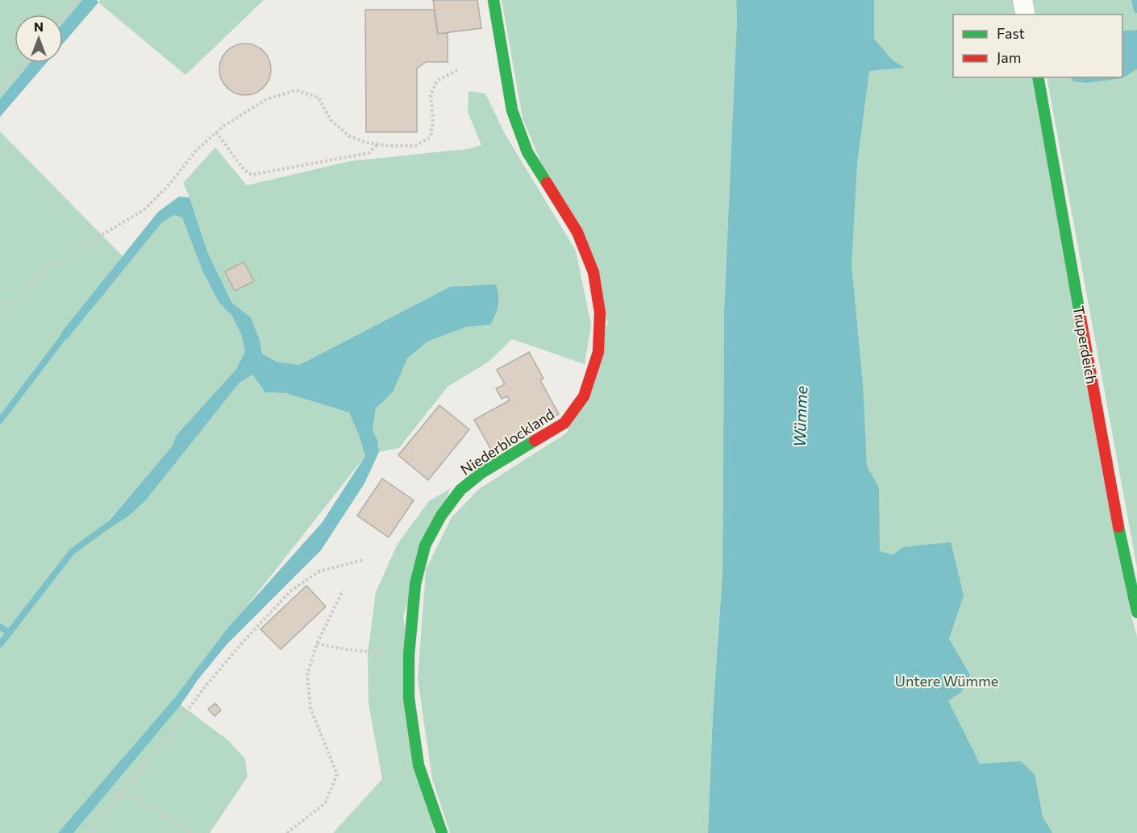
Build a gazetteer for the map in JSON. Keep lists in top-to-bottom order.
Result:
{
  "streets": {
    "street": ["Truperdeich", "Niederblockland"]
  },
  "water": ["Wümme"],
  "parks": ["Untere Wümme"],
  "legend": ["Fast", "Jam"],
  "north": "top"
}
